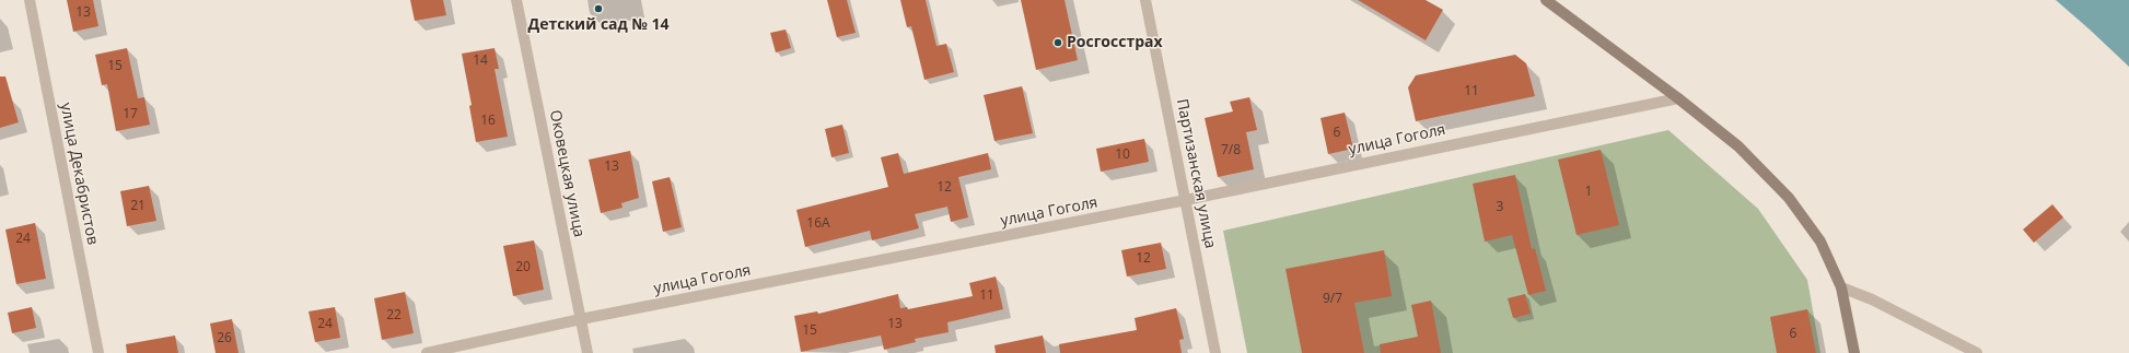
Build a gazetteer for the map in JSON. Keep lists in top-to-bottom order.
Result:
{
  "streets": {
    "street": [
      "улица Гоголя",
      "улица Декабристов",
      "Оковецкая улица",
      "Партизанская улица"
    ]
  },
  "crossings": [
    ["улица Гоголя", "Оковецкая улица"],
    ["улица Гоголя", "Партизанская улица"]
  ],
  "places": ["Детский сад № 14", "Росгосстрах"],
  "house_numbers": [
    "13",
    "14",
    "15",
    "11",
    "17",
    "16",
    "6",
    "7/8",
    "10",
    "13",
    "12",
    "1",
    "21",
    "3",
    "16А",
    "24",
    "12",
    "20",
    "11",
    "9/7",
    "22",
    "24",
    "13",
    "15",
    "6",
    "26"
  ]
}
